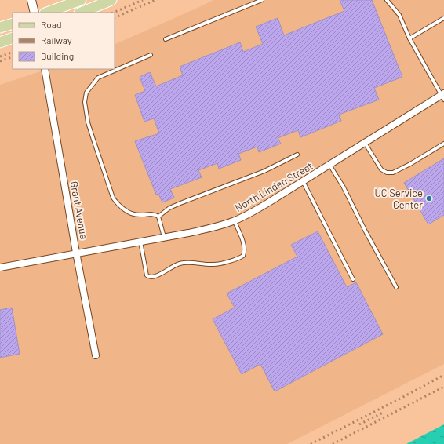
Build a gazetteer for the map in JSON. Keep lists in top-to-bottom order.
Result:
{
  "streets": {
    "street": ["North Linden Street", "Grant Avenue"]
  },
  "crossings": [
    ["North Linden Street", "Grant Avenue"]
  ],
  "places": ["UC Service Center"],
  "legend": ["Road", "Railway", "Building"]
}
